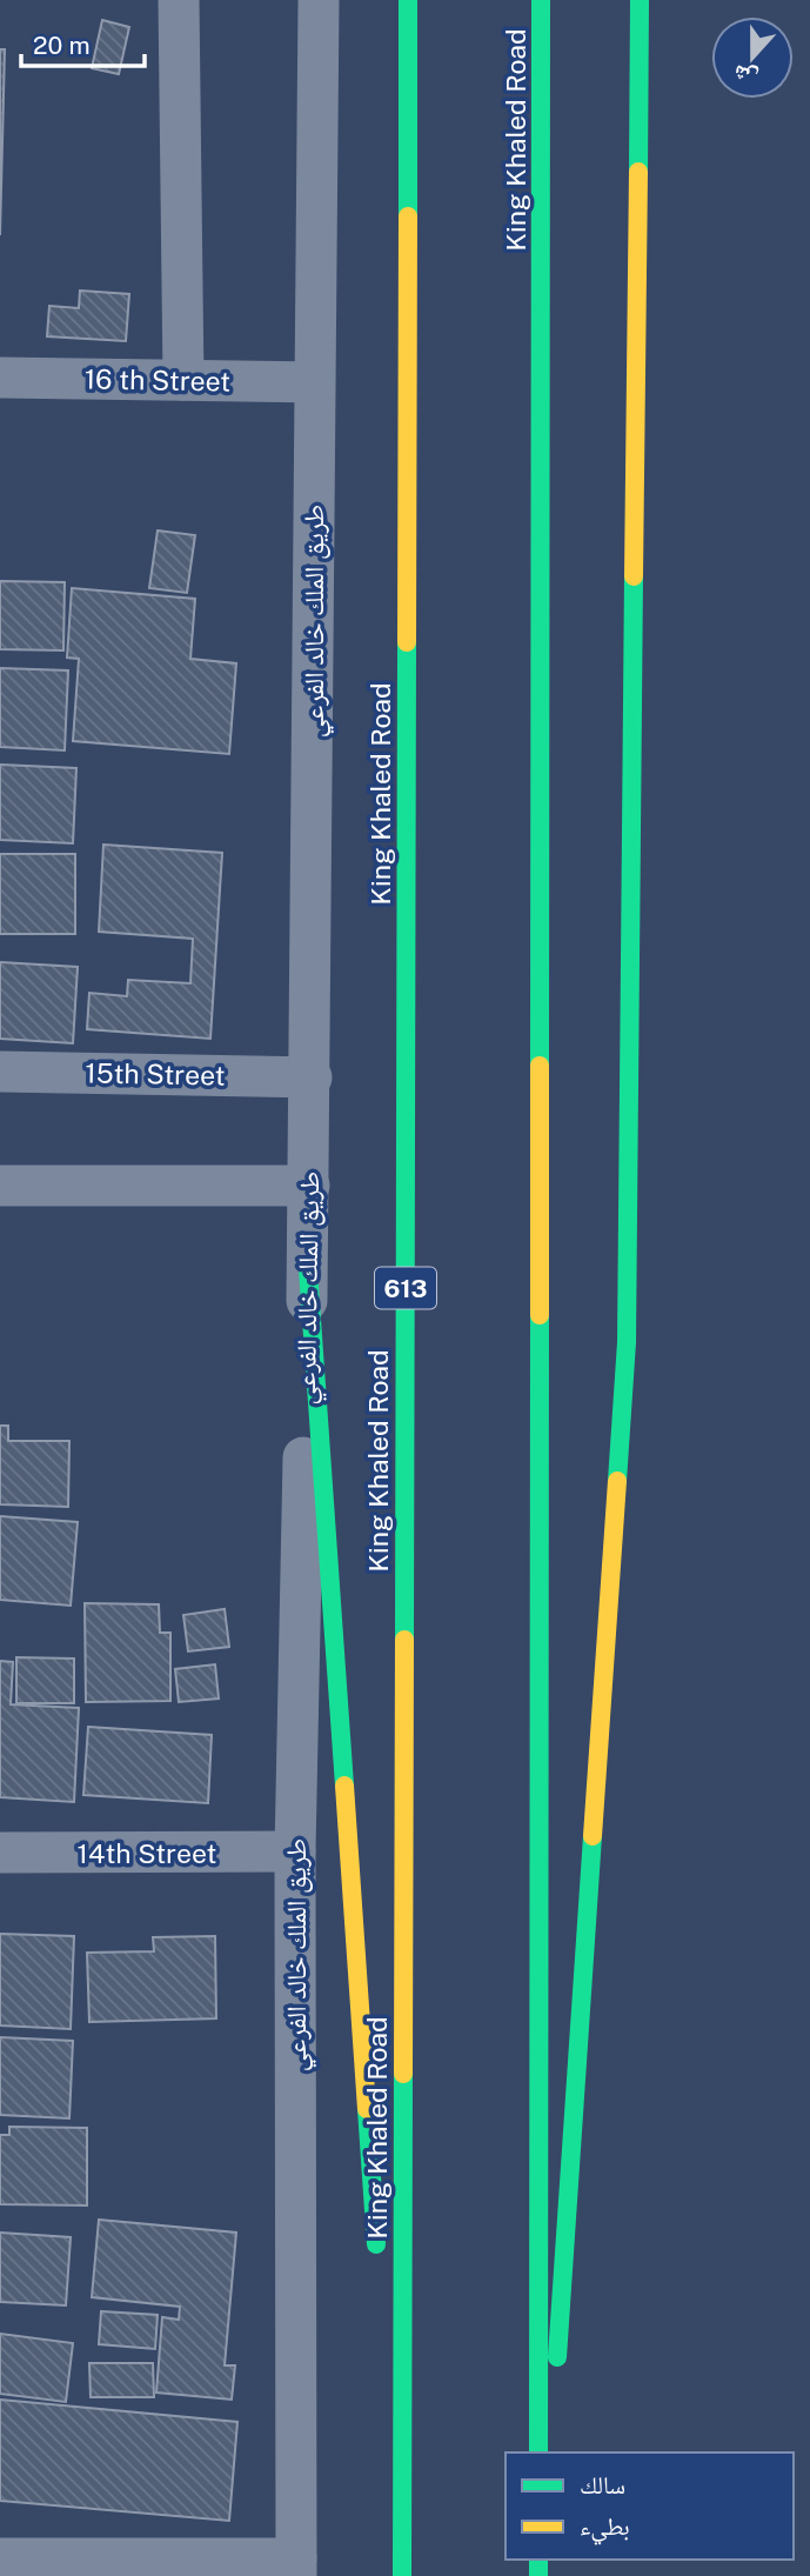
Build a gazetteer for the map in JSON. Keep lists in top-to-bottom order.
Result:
{
  "streets": {
    "main road": ["King Khaled Road", "613"],
    "street": [
      "16 th Street",
      "طريق الملك خالد الفرعي",
      "15th Street",
      "14th Street"
    ]
  },
  "crossings": [
    ["16 th Street", "طريق الملك خالد الفرعي"],
    ["طريق الملك خالد الفرعي", "15th Street"],
    ["طريق الملك خالد الفرعي", "14th Street"]
  ],
  "legend": ["سالك", "بطيء"],
  "scale_bar": "20 m",
  "north": "bottom"
}
